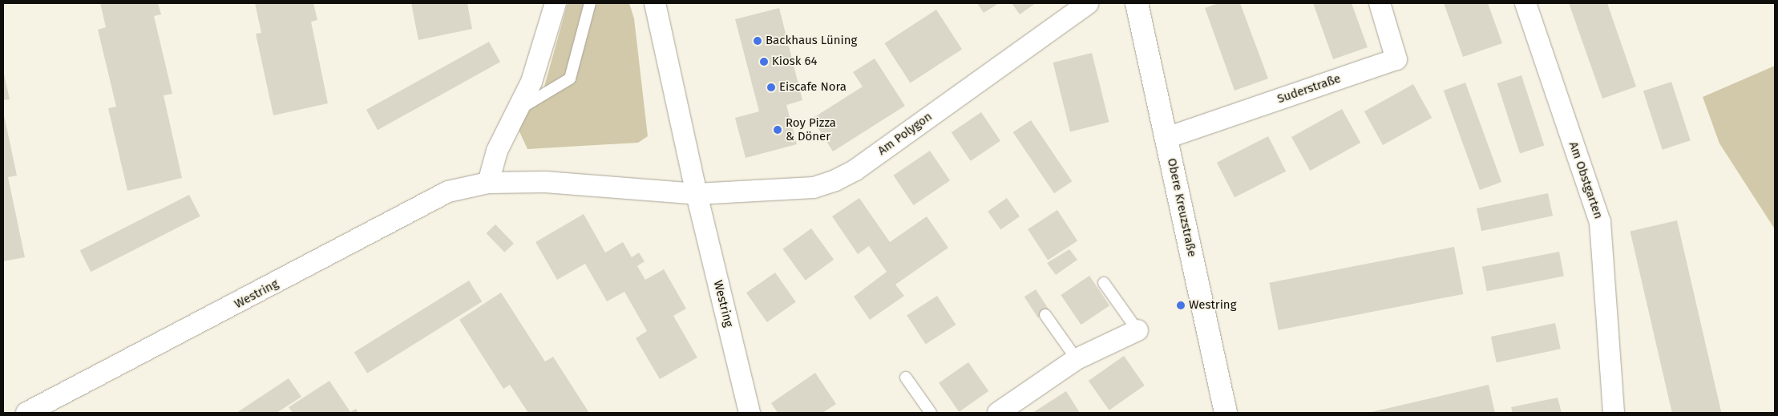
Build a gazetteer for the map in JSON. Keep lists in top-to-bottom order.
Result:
{
  "streets": {
    "street": [
      "Suderstraße",
      "Am Polygon",
      "Am Obstgarten",
      "Obere Kreuzstraße",
      "Westring"
    ]
  },
  "crossings": [
    ["Suderstraße", "Obere Kreuzstraße"],
    ["Am Polygon", "Westring"]
  ],
  "places": [
    "Backhaus Lüning",
    "Kiosk 64",
    "Eiscafe Nora",
    "Roy Pizza & Döner",
    "Westring"
  ]
}
